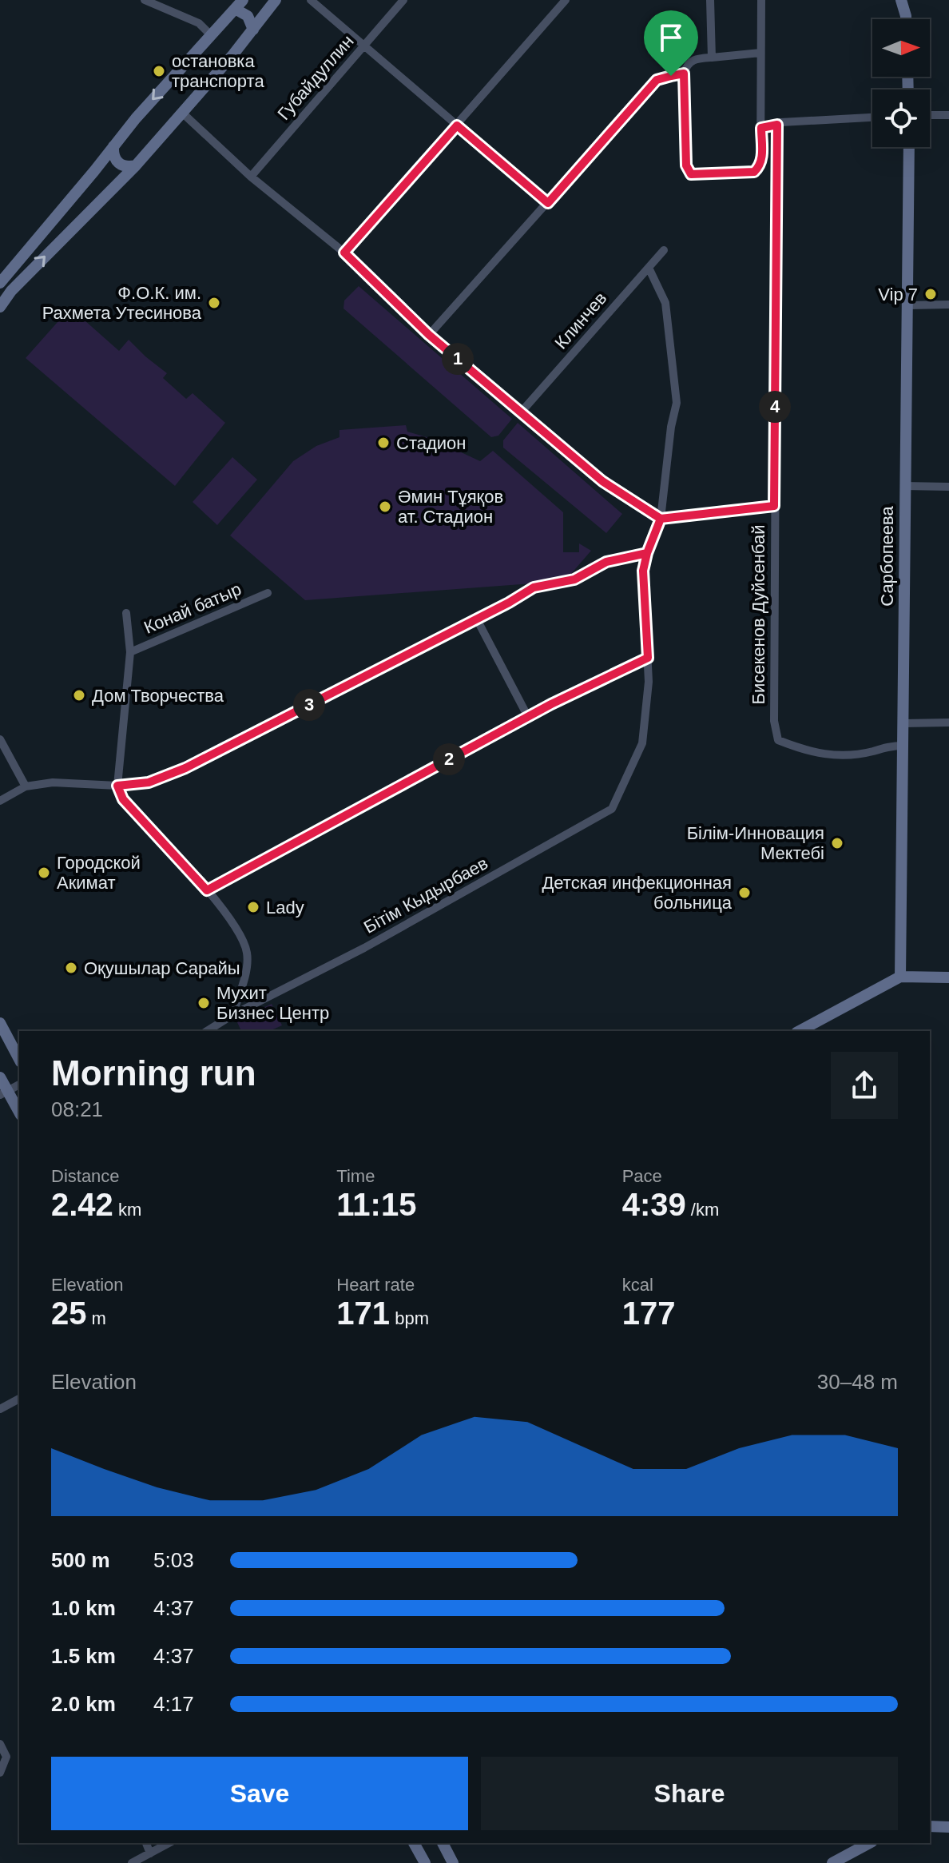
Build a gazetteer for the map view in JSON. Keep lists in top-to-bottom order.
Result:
{
  "streets": {
    "street": [
      "Губайдуллин",
      "Клинчев",
      "Сарбопеева",
      "Конай батыр",
      "Бисекенов Дуйсенбай",
      "Бiтiм Кыдырбаев"
    ]
  },
  "crossings": [
    ["Клинчев", "Бiтiм Кыдырбаев"],
    ["Сарбопеева", "Бисекенов Дуйсенбай"]
  ],
  "places": [
    "остановка транспорта",
    "Vip 7",
    "Ф.О.К. им. Рахмета Утесинова",
    "Стадион",
    "Әмин Тұяқов ат. Стадион",
    "Дом Творчества",
    "Білім-Инновация Мектебі",
    "Городской Акимат",
    "Детская инфекционная больница",
    "Lady",
    "Оқушылар Сарайы",
    "Мухит Бизнес Центр"
  ],
  "north": "right",
  "page": {
    "pins": [
      "1",
      "4",
      "3",
      "2"
    ],
    "heading": ["Morning run", "08:21"],
    "stats": [
      ["Distance", "2.42 km"],
      ["Time", "11:15"],
      ["Pace", "4:39 /km"],
      ["Elevation", "25 m"],
      ["Heart rate", "171 bpm"],
      ["kcal", "177"]
    ],
    "chart": ["Elevation", "30–48 m"],
    "list": [
      {
        "name": "500 m",
        "note": "5:03"
      },
      {
        "name": "1.0 km",
        "note": "4:37"
      },
      {
        "name": "1.5 km",
        "note": "4:37"
      },
      {
        "name": "2.0 km",
        "note": "4:17"
      }
    ],
    "buttons": ["Save", "Share"]
  }
}
